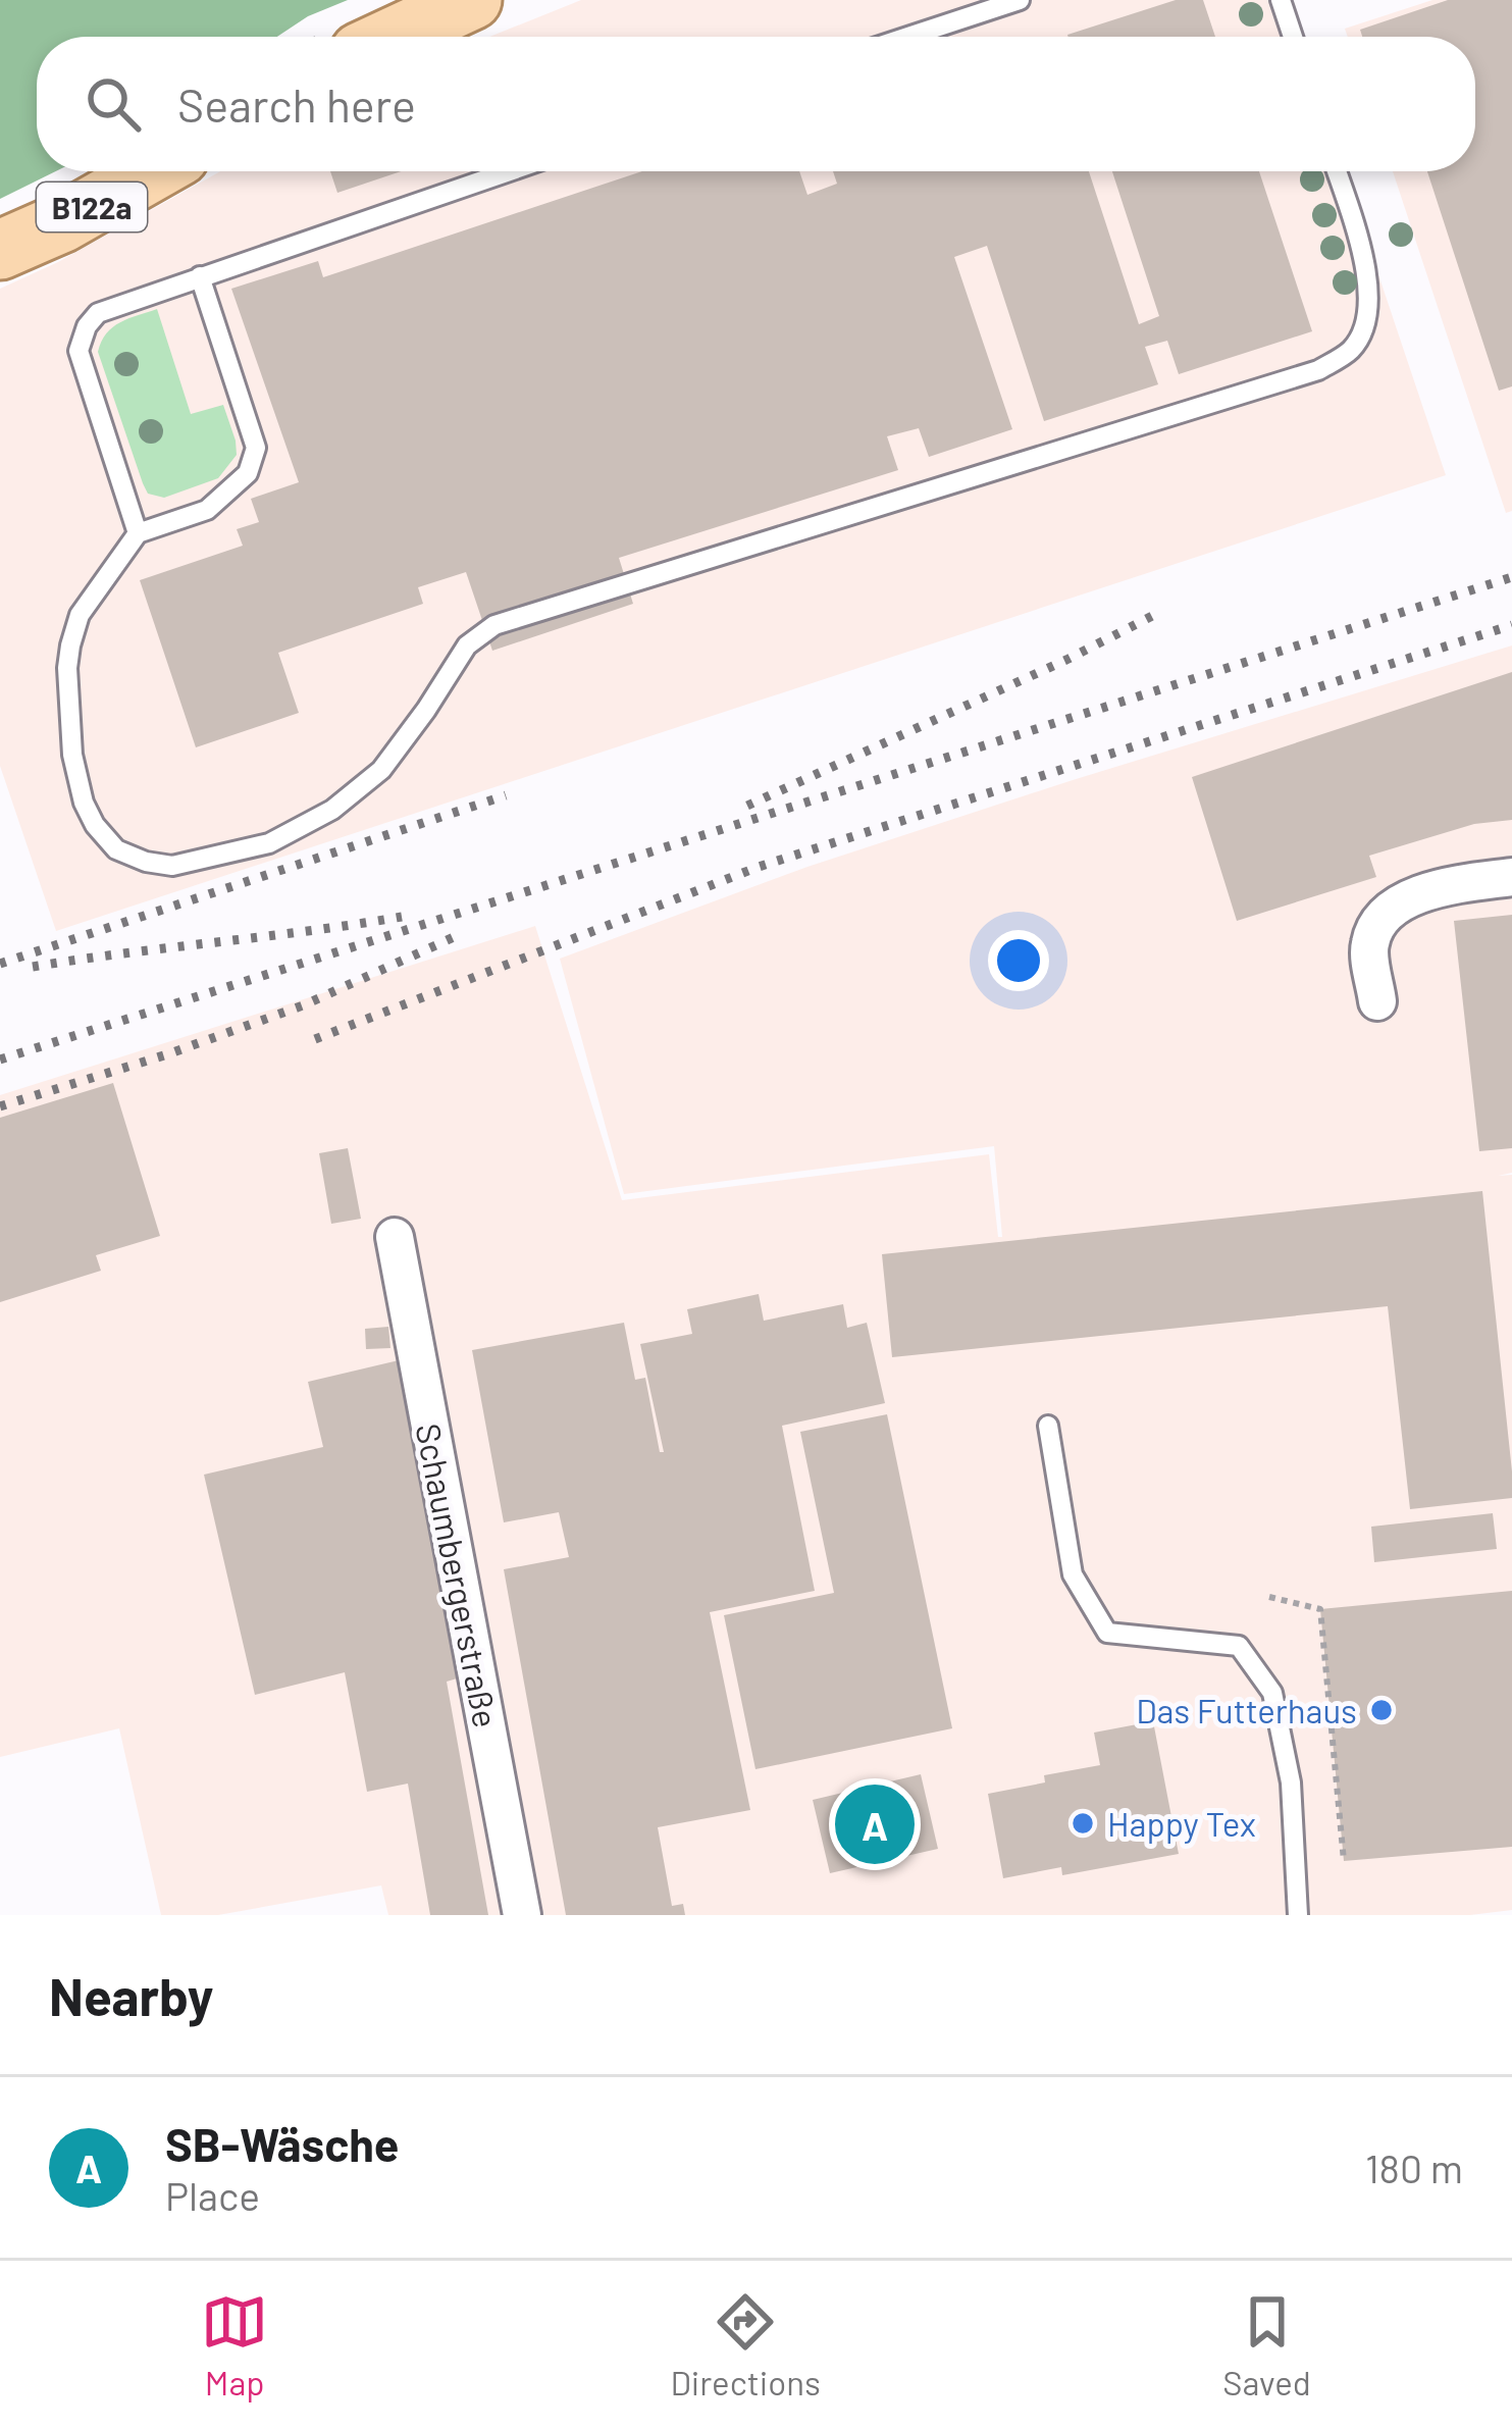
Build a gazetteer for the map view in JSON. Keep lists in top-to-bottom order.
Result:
{
  "streets": {
    "main road": ["B122a"],
    "street": ["Schaumbergerstraße"]
  },
  "places": ["Das Futterhaus", "Happy Tex"],
  "page": {
    "search": "Search here",
    "pins": "A",
    "heading": "Nearby",
    "list": [
      {
        "mark": "A",
        "name": "SB-Wäsche",
        "note": "Place",
        "value": "180 m"
      }
    ],
    "nav": ["Map", "Directions", "Saved"]
  }
}
